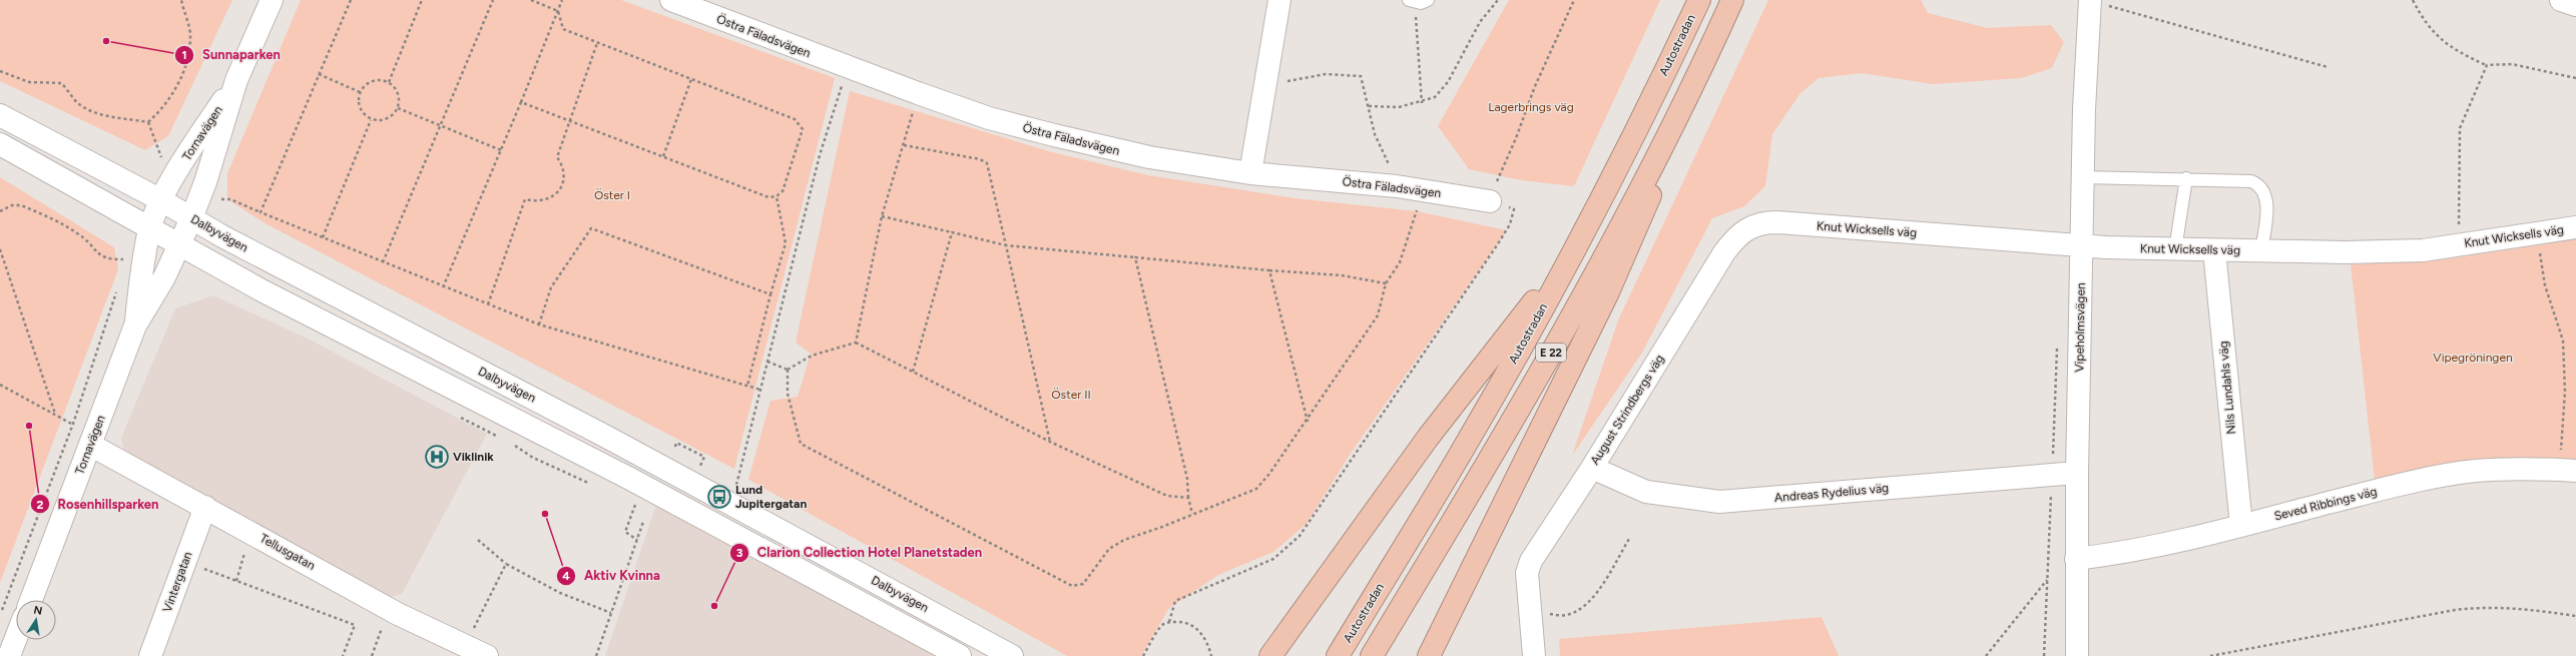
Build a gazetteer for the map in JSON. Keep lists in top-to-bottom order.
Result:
{
  "streets": {
    "highway": ["Autostradan", "E 22"],
    "street": [
      "Östra Fäladsvägen",
      "Tornavägen",
      "Knut Wicksells väg",
      "Dalbyvägen",
      "Vipeholmsvägen",
      "Nils Lundahls väg",
      "August Strindbergs väg",
      "Andreas Rydelius väg",
      "Seved Ribbings väg",
      "Tellusgatan",
      "Vintergatan"
    ]
  },
  "crossings": [
    ["Tornavägen", "Dalbyvägen"],
    ["Tornavägen", "Tellusgatan"],
    ["Knut Wicksells väg", "Vipeholmsvägen"],
    ["Knut Wicksells väg", "Nils Lundahls väg"],
    ["Knut Wicksells väg", "August Strindbergs väg"],
    ["Vipeholmsvägen", "Andreas Rydelius väg"],
    ["Vipeholmsvägen", "Seved Ribbings väg"],
    ["Nils Lundahls väg", "Seved Ribbings väg"],
    ["August Strindbergs väg", "Andreas Rydelius väg"],
    ["Tellusgatan", "Vintergatan"]
  ],
  "parks": [
    "Lagerbrings väg",
    "Öster I",
    "Vipegröningen",
    "Öster II"
  ],
  "places": {
    "other": [
      "Sunnaparken",
      "Rosenhillsparken",
      "Aktiv Kvinna",
      "Clarion Collection Hotel Planetstaden"
    ],
    "hospital": ["Viklinik"],
    "bus stop": ["Lund Jupitergatan"]
  },
  "north": "top"
}
